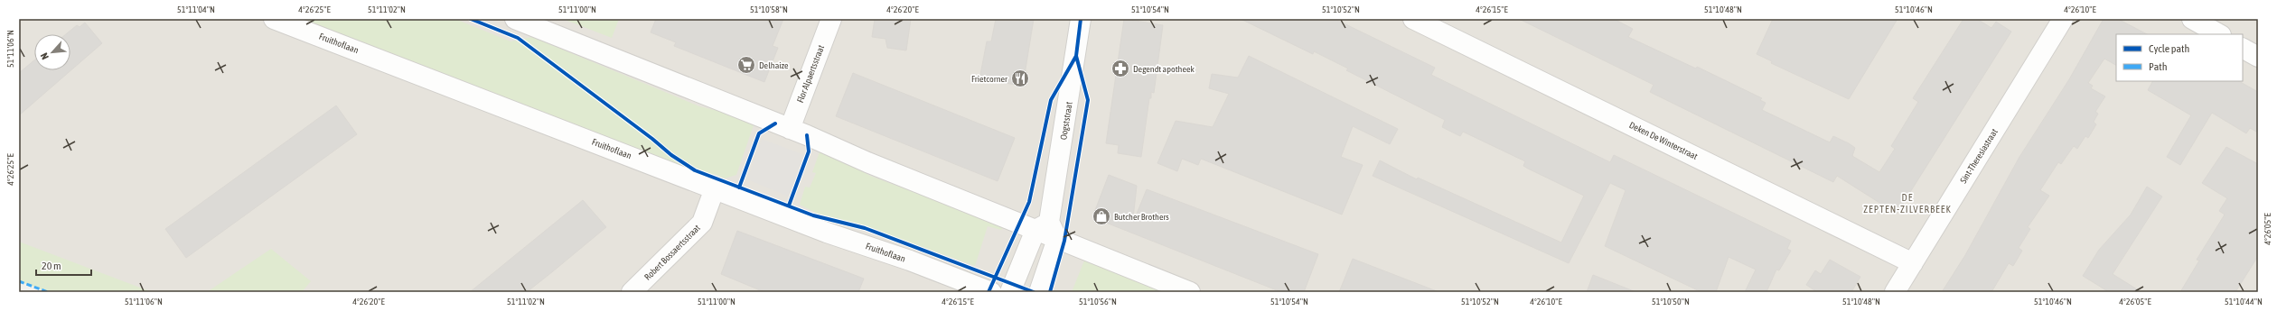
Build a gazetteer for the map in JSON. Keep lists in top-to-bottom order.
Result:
{
  "streets": {
    "street": [
      "Fruithoflaan",
      "Flor Alpaertsstraat",
      "Oogststraat",
      "Deken De Winterstraat",
      "Sint-Theresiastraat",
      "Robert Bossaertsstraat"
    ]
  },
  "crossings": [
    ["Fruithoflaan", "Robert Bossaertsstraat"],
    ["Deken De Winterstraat", "Sint-Theresiastraat"]
  ],
  "districts": ["DE ZEPTEN-ZILVERBEEK"],
  "places": {
    "supermarket": ["Delhaize"],
    "pharmacy": ["Degendt apotheek"],
    "restaurant": ["Frietcorner"],
    "shop": ["Butcher Brothers"]
  },
  "legend": ["Cycle path", "Path"],
  "scale_bar": "20 m",
  "north": "bottom left",
  "coordinates": [
    "51°11'04\"N",
    "4°26'25\"E",
    "51°11'02\"N",
    "51°11'00\"N",
    "51°10'58\"N",
    "4°26'20\"E",
    "51°10'54\"N",
    "51°10'52\"N",
    "4°26'15\"E",
    "51°10'48\"N",
    "51°10'46\"N",
    "4°26'10\"E",
    "51°11'06\"N",
    "4°26'05\"E",
    "51°10'56\"N",
    "51°10'50\"N",
    "51°10'44\"N"
  ]
}
